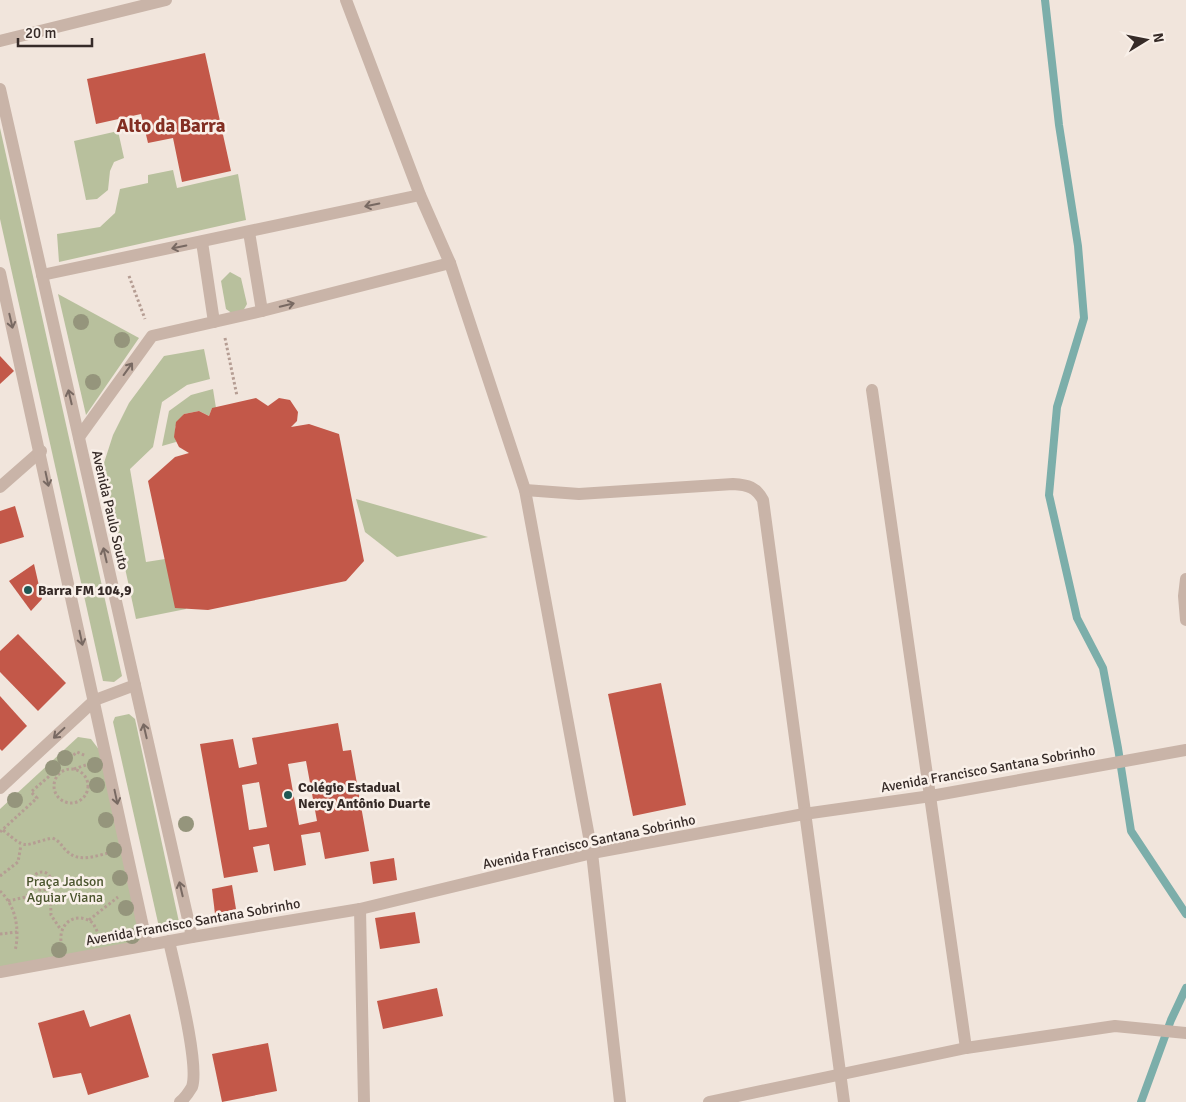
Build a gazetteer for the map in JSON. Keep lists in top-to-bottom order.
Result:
{
  "streets": {
    "street": ["Avenida Paulo Souto", "Avenida Francisco Santana Sobrinho"]
  },
  "crossings": [
    ["Avenida Paulo Souto", "Avenida Francisco Santana Sobrinho"]
  ],
  "districts": ["Alto da Barra"],
  "parks": ["Praça Jadson Aguiar Viana"],
  "places": ["Barra FM 104,9", "Colégio Estadual Nercy Antônio Duarte"],
  "scale_bar": "20 m",
  "north": "right"
}
